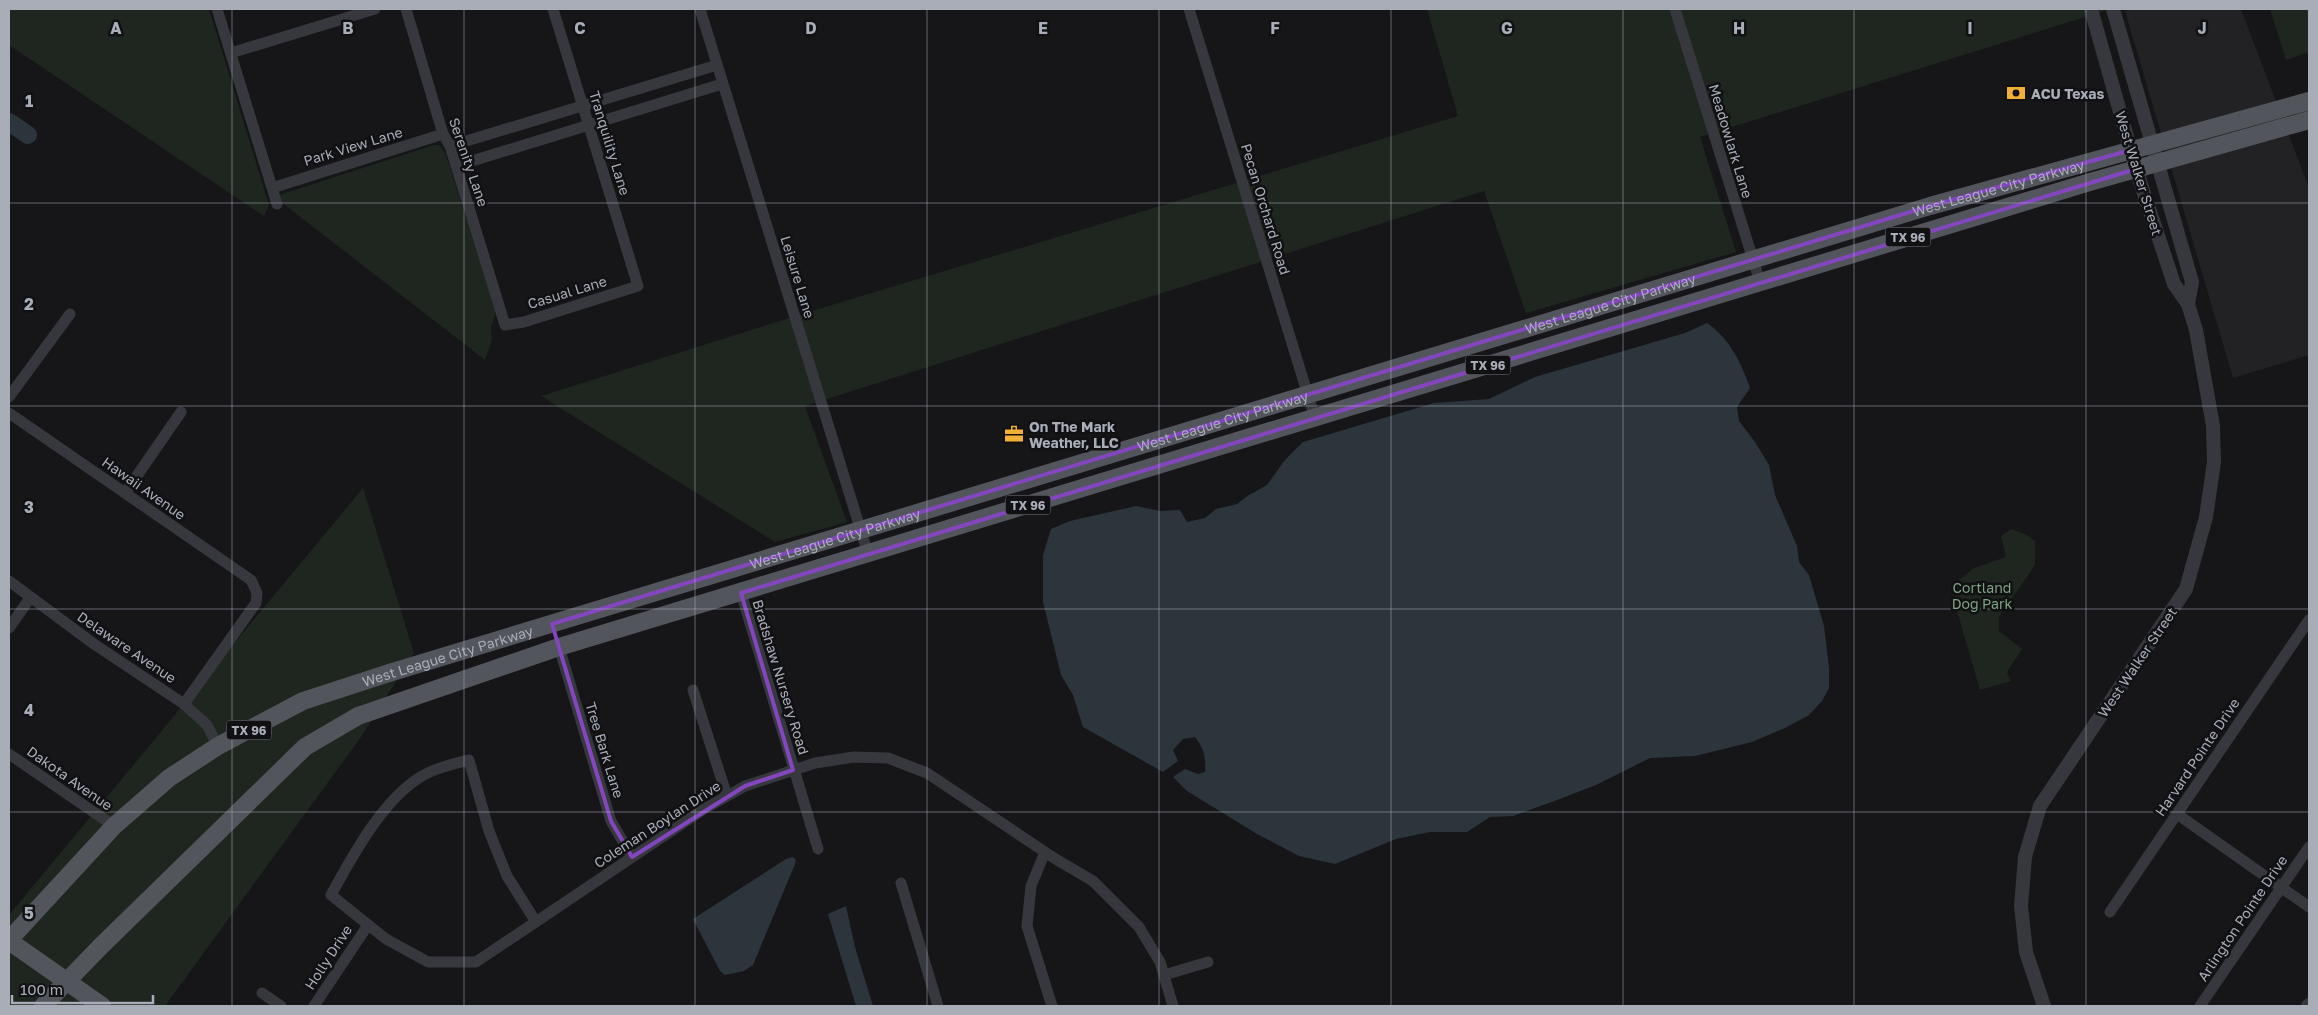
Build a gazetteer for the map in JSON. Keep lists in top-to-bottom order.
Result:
{
  "streets": {
    "main road": ["West League City Parkway", "TX 96"],
    "street": [
      "Meadowlark Lane",
      "Tranquility Lane",
      "Park View Lane",
      "Serenity Lane",
      "West Walker Street",
      "Pecan Orchard Road",
      "Leisure Lane",
      "Casual Lane",
      "Hawaii Avenue",
      "Delaware Avenue",
      "Bradshaw Nursery Road",
      "Tree Bark Lane",
      "Harvard Pointe Drive",
      "Dakota Avenue",
      "Coleman Boylan Drive",
      "Arlington Pointe Drive",
      "Holly Drive"
    ]
  },
  "crossings": [
    ["Meadowlark Lane", "West League City Parkway"],
    ["Tranquility Lane", "Casual Lane"],
    ["Park View Lane", "Serenity Lane"],
    ["Serenity Lane", "Casual Lane"],
    ["West Walker Street", "West League City Parkway"],
    ["West League City Parkway", "Pecan Orchard Road"],
    ["West League City Parkway", "TX 96"],
    ["West League City Parkway", "Leisure Lane"],
    ["West League City Parkway", "Delaware Avenue"],
    ["West League City Parkway", "Bradshaw Nursery Road"],
    ["West League City Parkway", "Tree Bark Lane"],
    ["West League City Parkway", "Dakota Avenue"],
    ["Hawaii Avenue", "Delaware Avenue"],
    ["Bradshaw Nursery Road", "Coleman Boylan Drive"],
    ["Tree Bark Lane", "Coleman Boylan Drive"],
    ["Coleman Boylan Drive", "Holly Drive"]
  ],
  "parks": ["Cortland Dog Park"],
  "places": {
    "bank": ["ACU Texas"],
    "office": ["On The Mark Weather, LLC"]
  },
  "scale_bar": "100 m",
  "grid": {
    "columns": [
      "A",
      "B",
      "C",
      "D",
      "E",
      "F",
      "G",
      "H",
      "I",
      "J"
    ],
    "rows": [
      "1",
      "2",
      "3",
      "4",
      "5"
    ]
  }
}
